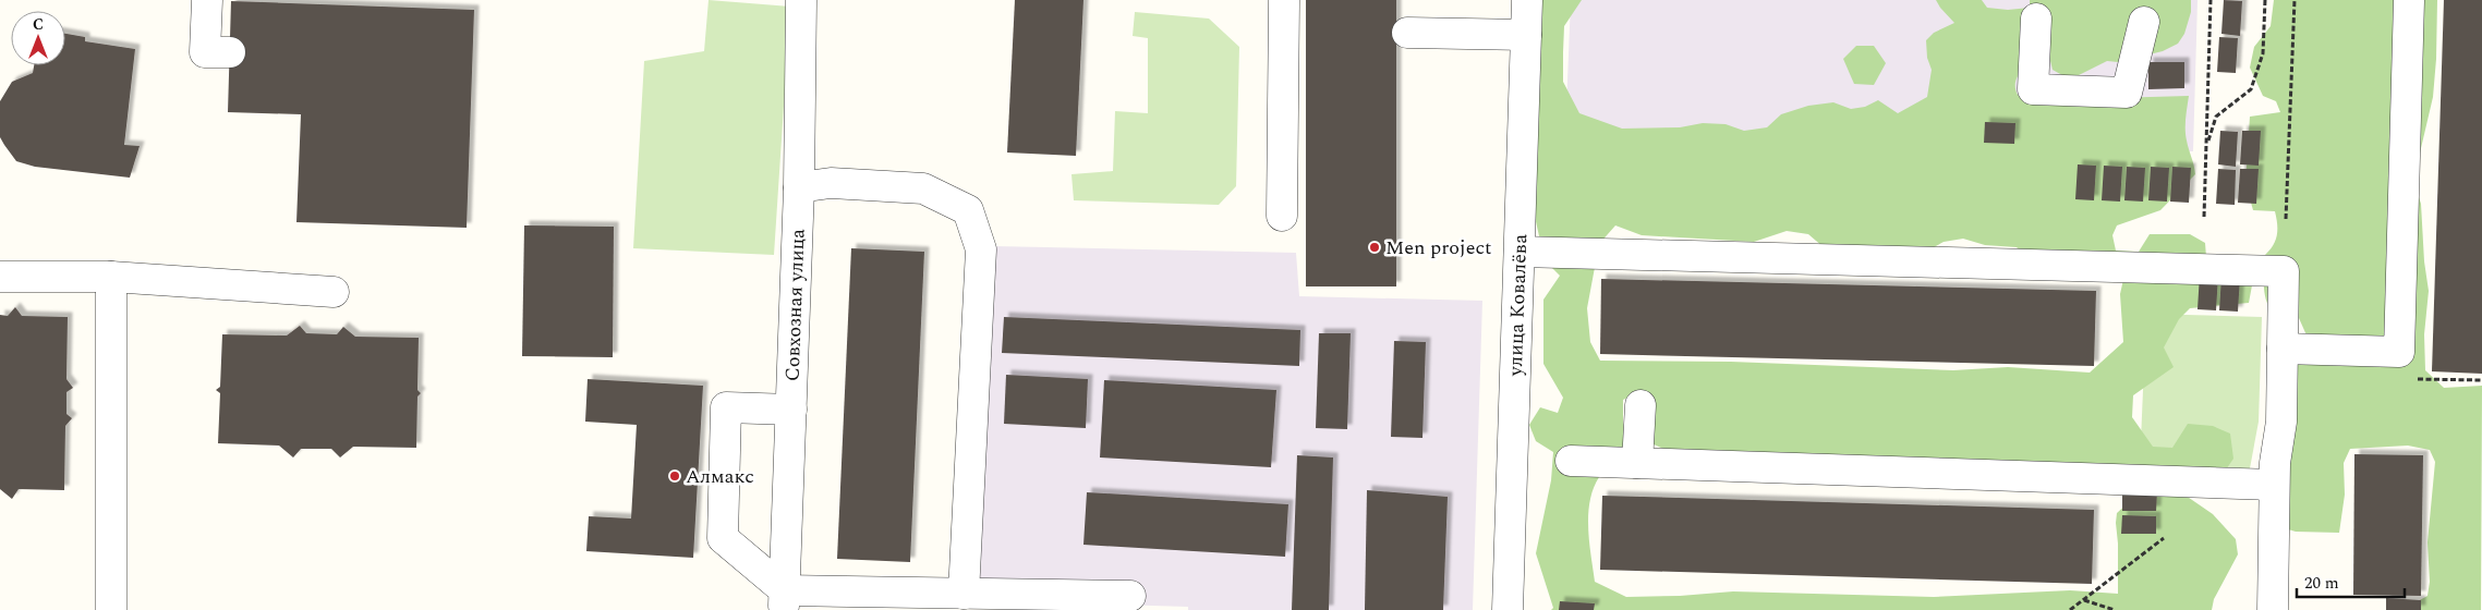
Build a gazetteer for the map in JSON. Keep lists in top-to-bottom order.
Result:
{
  "streets": {
    "street": ["Совхозная улица", "улица Ковалёва"]
  },
  "places": ["Men project", "Алмакс"],
  "scale_bar": "20 m",
  "north": "top"
}
